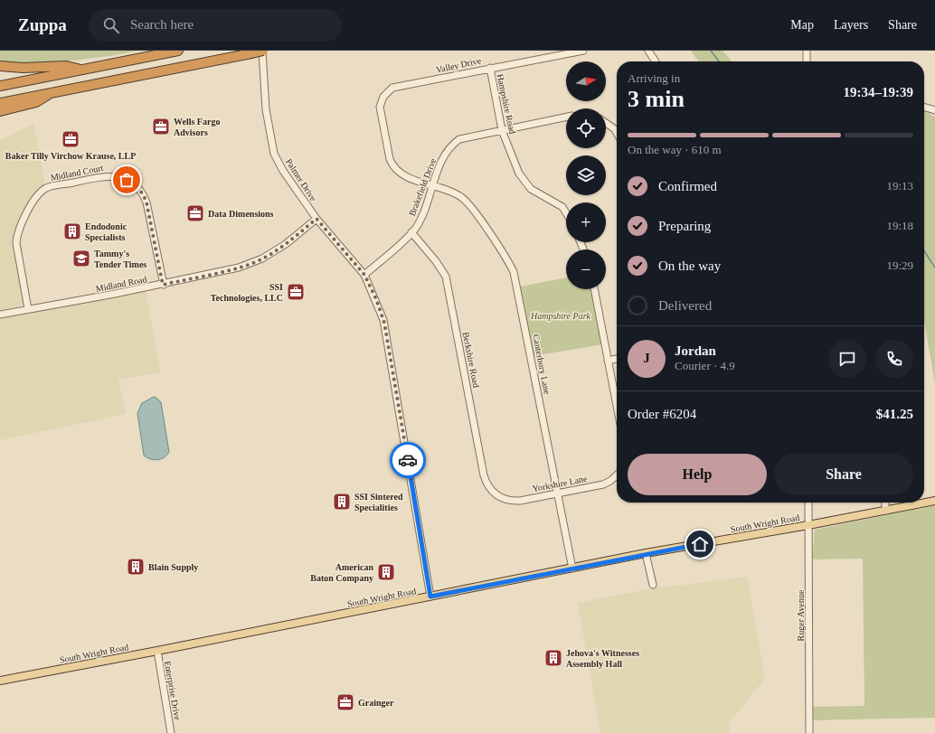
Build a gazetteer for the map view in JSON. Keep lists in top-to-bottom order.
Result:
{
  "streets": {
    "main road": ["South Wright Road"],
    "street": [
      "Valley Drive",
      "Hampshire Road",
      "Midland Court",
      "Palmer Drive",
      "Brakefield Drive",
      "Midland Road",
      "Berkshire Road",
      "Canterbury Lane",
      "Yorkshire Lane",
      "Ruger Avenue",
      "Enterprise Drive"
    ]
  },
  "crossings": [
    ["Valley Drive", "Hampshire Road"],
    ["Valley Drive", "Canterbury Lane"],
    ["Hampshire Road", "Brakefield Drive"],
    ["Midland Court", "Midland Road"],
    ["Palmer Drive", "Brakefield Drive"],
    ["Palmer Drive", "Midland Road"],
    ["Palmer Drive", "South Wright Road"],
    ["Brakefield Drive", "Berkshire Road"],
    ["Brakefield Drive", "Canterbury Lane"],
    ["Berkshire Road", "Yorkshire Lane"],
    ["Canterbury Lane", "Yorkshire Lane"],
    ["Canterbury Lane", "South Wright Road"],
    ["South Wright Road", "Ruger Avenue"],
    ["South Wright Road", "Enterprise Drive"]
  ],
  "parks": ["Hampshire Park"],
  "places": {
    "office": [
      "Wells Fargo Advisors",
      "Baker Tilly Virchow Krause, LLP",
      "Data Dimensions",
      "SSI Technologies, LLC",
      "Grainger"
    ],
    "building": [
      "Endodonic Specialists",
      "SSI Sintered Specialities",
      "Blain Supply",
      "American Baton Company",
      "Jehova's Witnesses Assembly Hall"
    ],
    "school or university": ["Tammy's Tender Times"]
  },
  "north": "right",
  "page": {
    "header": "Zuppa",
    "search": "Search here",
    "nav": ["Map", "Layers", "Share"],
    "map_buttons": ["+", "−"],
    "heading": ["3 min", "Arriving in", "19:34–19:39"],
    "panel": [
      "Jordan",
      "Courier · 4.9",
      "Order #6204",
      "$41.25"
    ],
    "bar": "On the way · 610 m",
    "list": [
      ["Confirmed", "19:13"],
      ["Preparing", "19:18"],
      ["On the way", "19:29"],
      "Delivered"
    ],
    "round": "J",
    "buttons": ["Help", "Share"]
  }
}
